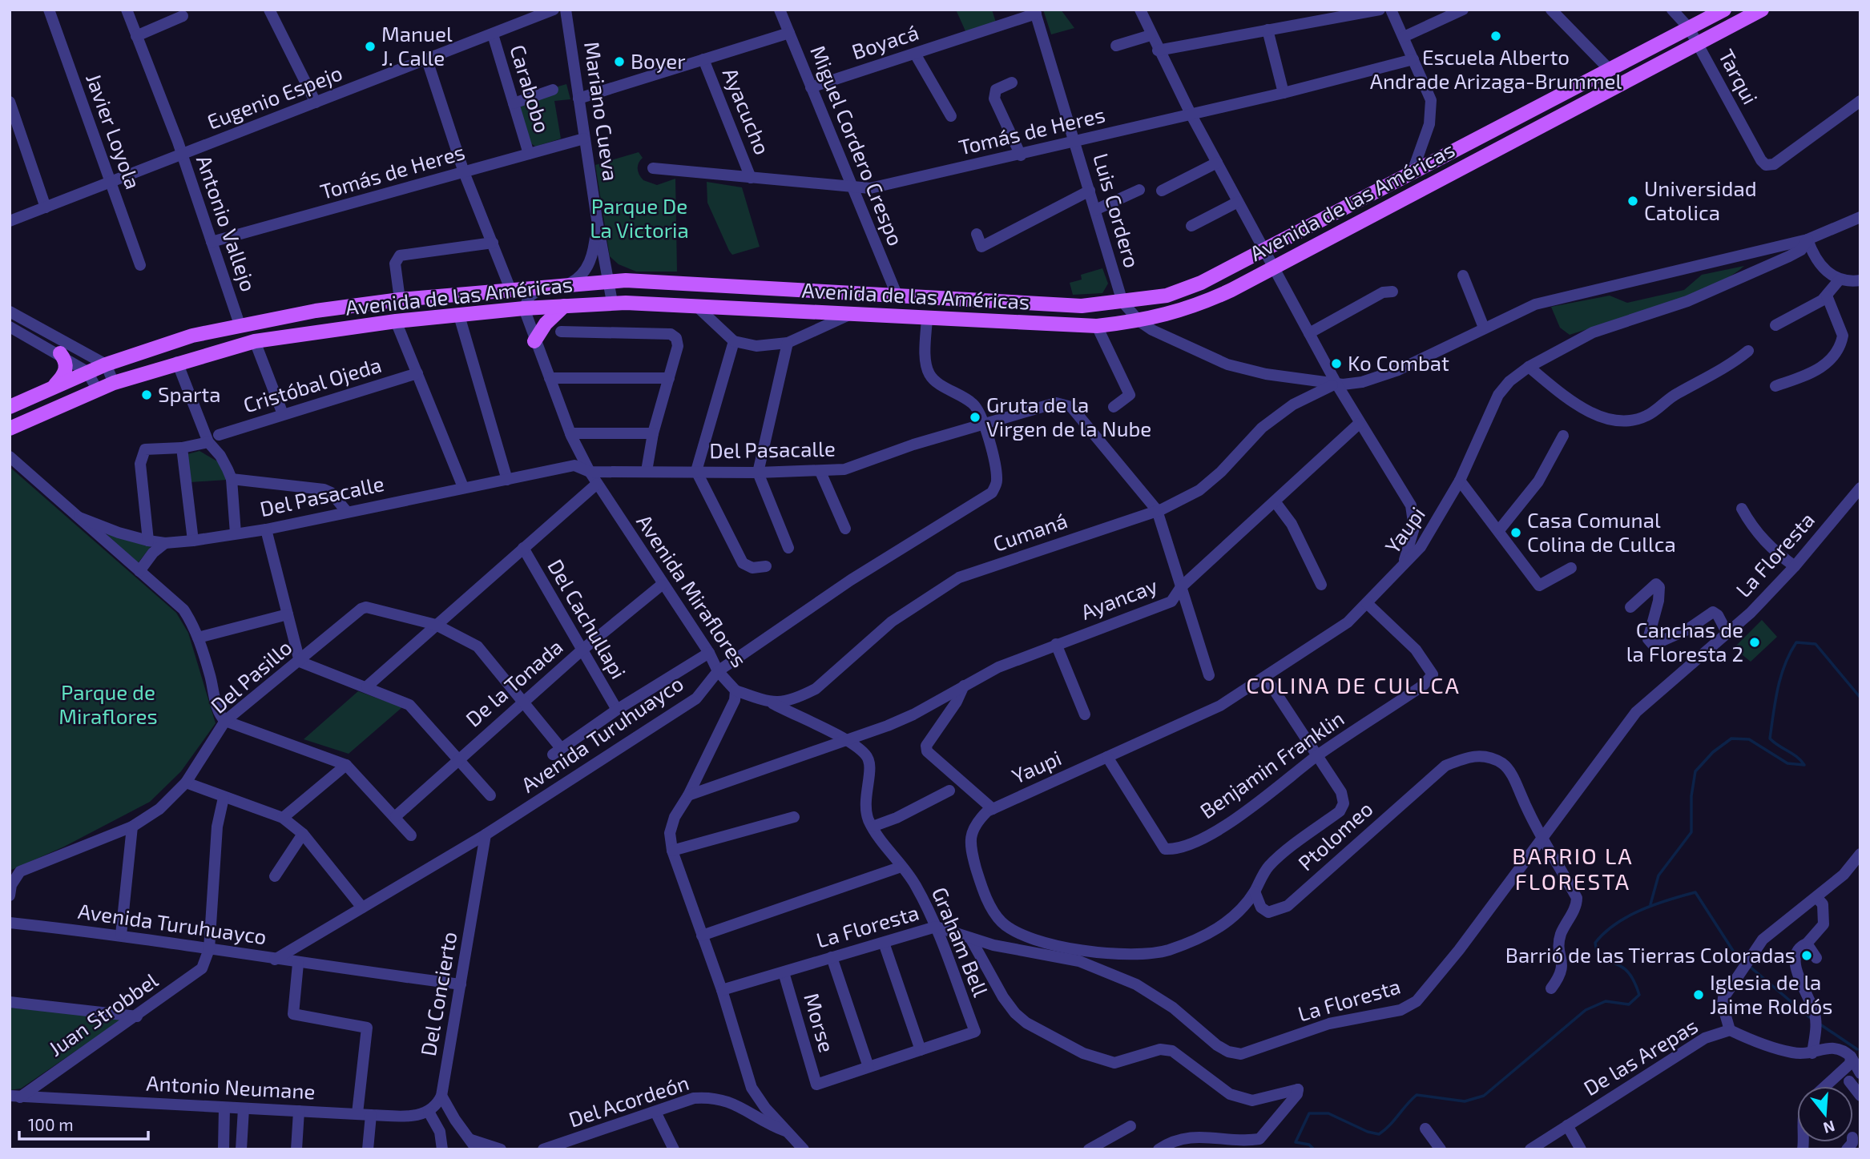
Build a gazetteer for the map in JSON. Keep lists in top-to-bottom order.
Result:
{
  "streets": {
    "main road": ["Avenida de las Américas"],
    "street": [
      "Boyacá",
      "Tarqui",
      "Carabobo",
      "Eugenio Espejo",
      "Mariano Cueva",
      "Ayacucho",
      "Javier Loyola",
      "Tomás de Heres",
      "Miguel Cordero Crespo",
      "Luis Cordero",
      "Antonio Vallejo",
      "Cristóbal Ojeda",
      "Del Pasacalle",
      "Yaupi",
      "Cumaná",
      "La Floresta",
      "Avenida Miraflores",
      "Ayancay",
      "Del Cachullapi",
      "Del Pasillo",
      "De la Tonada",
      "Avenida Turuhuayco",
      "Benjamin Franklin",
      "Ptolomeo",
      "Graham Bell",
      "Del Concierto",
      "Juan Strobbel",
      "Morse",
      "De las Arepas",
      "Antonio Neumane",
      "Del Acordeón"
    ]
  },
  "crossings": [
    ["Boyacá", "Miguel Cordero Crespo"],
    ["Boyacá", "Luis Cordero"],
    ["Tarqui", "Avenida de las Américas"],
    ["Carabobo", "Eugenio Espejo"],
    ["Carabobo", "Tomás de Heres"],
    ["Eugenio Espejo", "Javier Loyola"],
    ["Eugenio Espejo", "Antonio Vallejo"],
    ["Mariano Cueva", "Tomás de Heres"],
    ["Mariano Cueva", "Avenida de las Américas"],
    ["Ayacucho", "Tomás de Heres"],
    ["Tomás de Heres", "Miguel Cordero Crespo"],
    ["Tomás de Heres", "Luis Cordero"],
    ["Tomás de Heres", "Antonio Vallejo"],
    ["Miguel Cordero Crespo", "Avenida de las Américas"],
    ["Avenida de las Américas", "Luis Cordero"],
    ["Avenida de las Américas", "Antonio Vallejo"],
    ["Avenida de las Américas", "Avenida Miraflores"],
    ["Avenida de las Américas", "Avenida Turuhuayco"],
    ["Del Pasacalle", "Cumaná"],
    ["Del Pasacalle", "Avenida Miraflores"],
    ["Del Pasacalle", "Ayancay"],
    ["Del Pasacalle", "Del Pasillo"],
    ["Del Pasacalle", "Avenida Turuhuayco"],
    ["Yaupi", "Benjamin Franklin"],
    ["Cumaná", "Graham Bell"],
    ["La Floresta", "Avenida Miraflores"],
    ["La Floresta", "Ptolomeo"],
    ["La Floresta", "Graham Bell"],
    ["La Floresta", "Morse"],
    ["Avenida Miraflores", "Ayancay"],
    ["Avenida Miraflores", "De la Tonada"],
    ["Avenida Miraflores", "Avenida Turuhuayco"],
    ["Avenida Miraflores", "Del Acordeón"],
    ["Ayancay", "Graham Bell"],
    ["Del Cachullapi", "De la Tonada"],
    ["Avenida Turuhuayco", "Del Concierto"],
    ["Avenida Turuhuayco", "Juan Strobbel"],
    ["Juan Strobbel", "Antonio Neumane"]
  ],
  "districts": ["COLINA DE CULLCA", "BARRIO LA FLORESTA"],
  "parks": ["Parque De La Victoria", "Parque de Miraflores"],
  "places": [
    "Escuela Alberto Andrade Arizaga-Brummel",
    "Manuel J. Calle",
    "Boyer",
    "Universidad Catolica",
    "Ko Combat",
    "Sparta",
    "Gruta de la Virgen de la Nube",
    "Casa Comunal Colina de Cullca",
    "Canchas de la Floresta 2",
    "Barrió de las Tierras Coloradas",
    "Iglesia de la Jaime Roldós"
  ],
  "scale_bar": "100 m",
  "north": "bottom"
}
